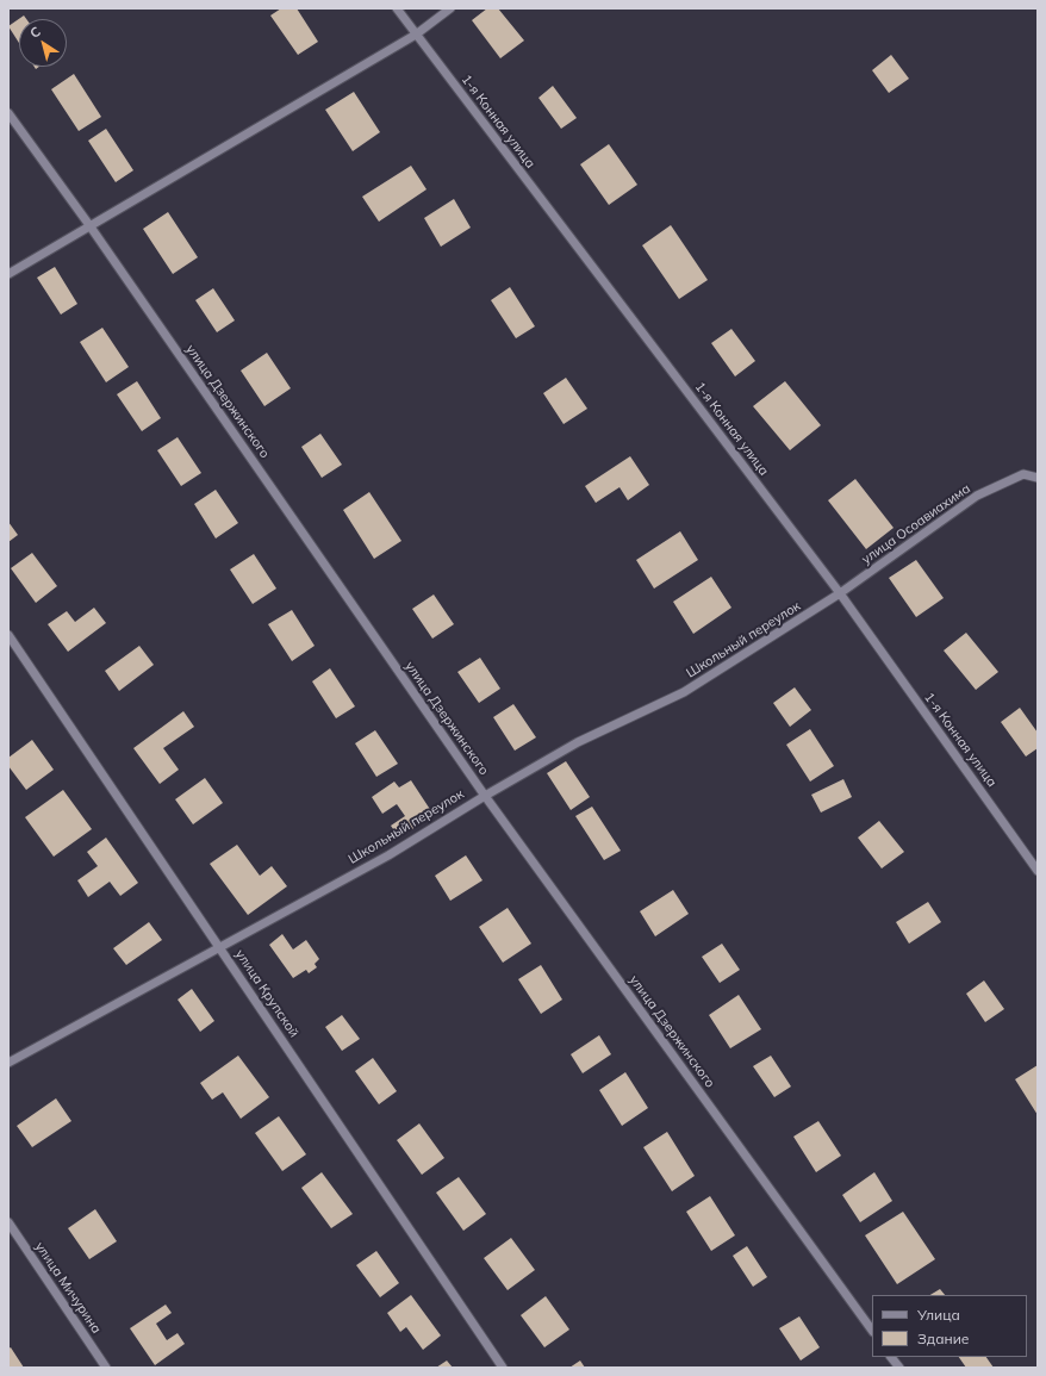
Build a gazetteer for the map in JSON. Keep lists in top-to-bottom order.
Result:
{
  "streets": {
    "street": [
      "1-я Конная улица",
      "улица Дзержинского",
      "улица Осоавиахима",
      "Школьный переулок",
      "улица Крупской",
      "улица Мичурина"
    ]
  },
  "crossings": [
    ["1-я Конная улица", "улица Осоавиахима"],
    ["1-я Конная улица", "Школьный переулок"],
    ["улица Дзержинского", "Школьный переулок"],
    ["улица Осоавиахима", "Школьный переулок"],
    ["Школьный переулок", "улица Крупской"]
  ],
  "legend": ["Улица", "Здание"],
  "north": "top left"
}
